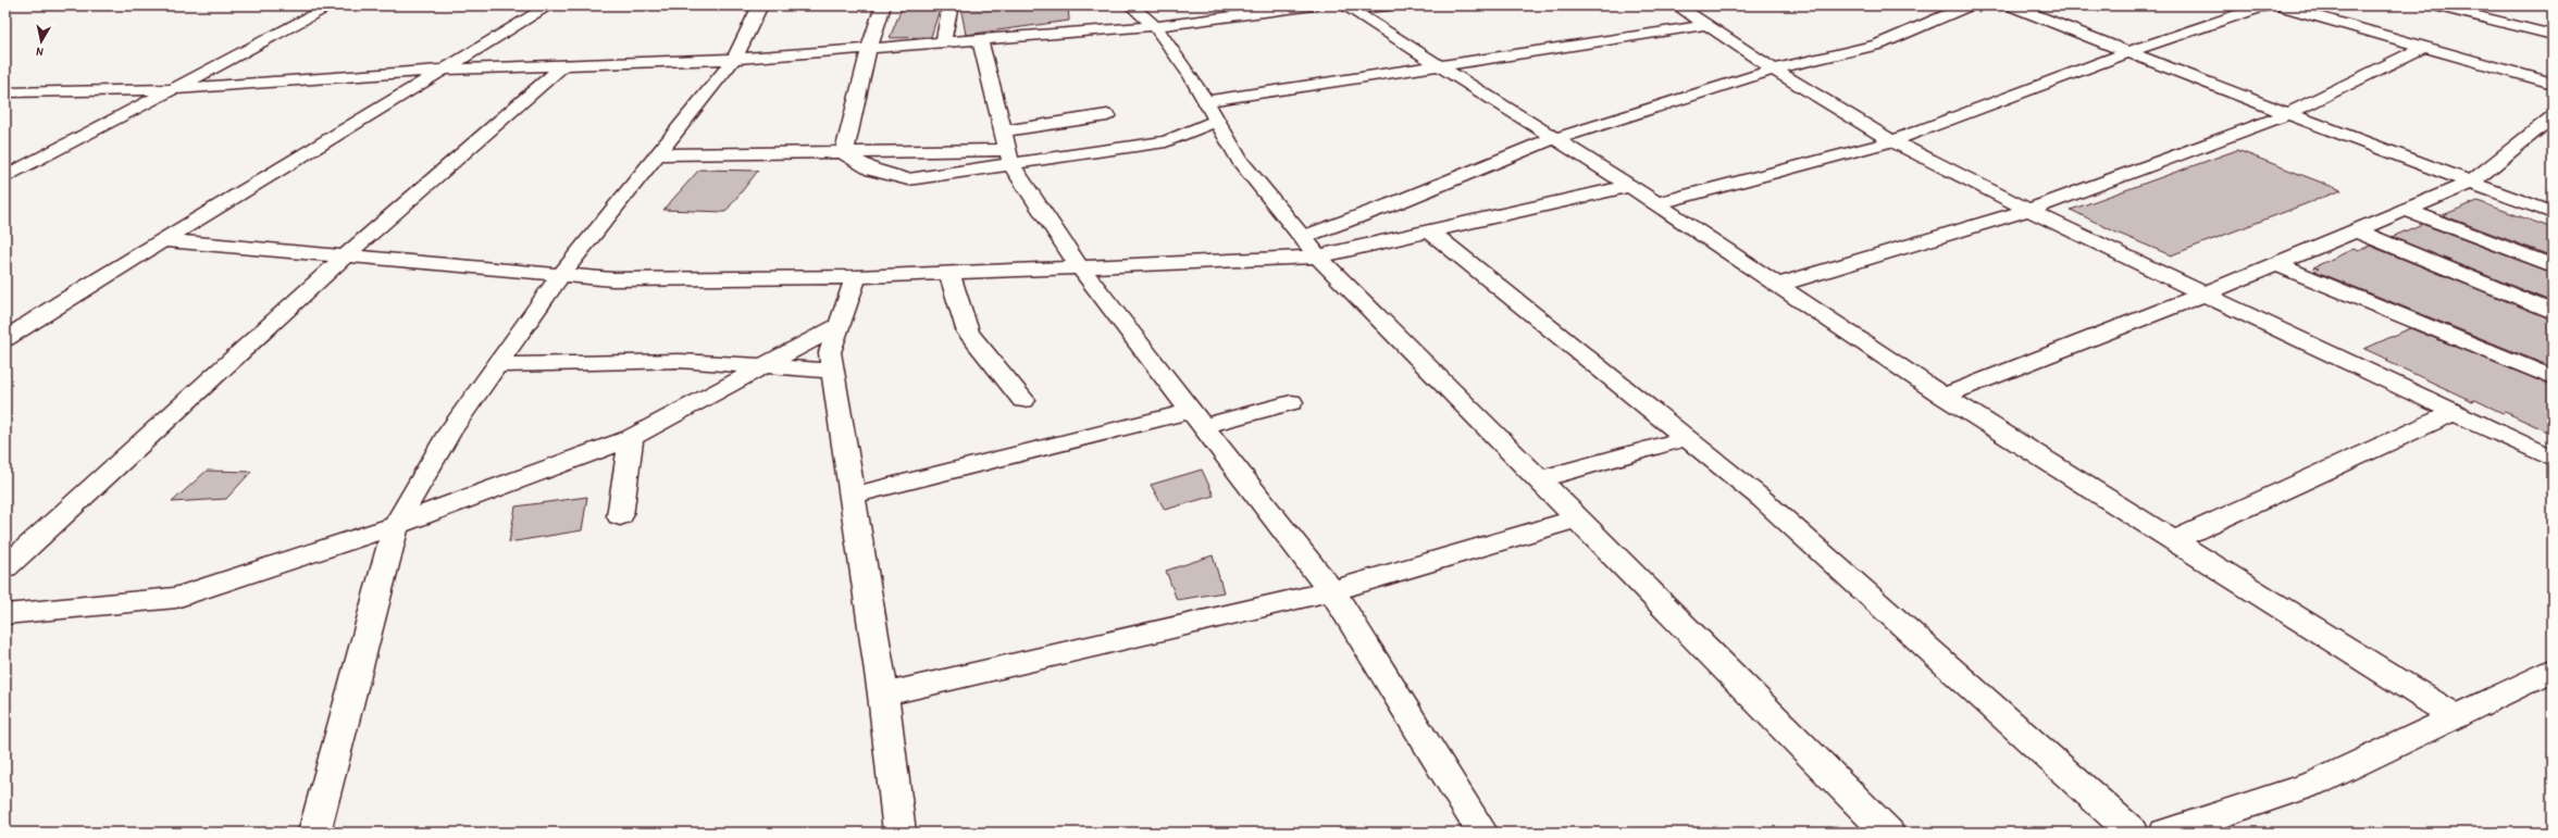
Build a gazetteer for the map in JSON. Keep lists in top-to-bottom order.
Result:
{
  "north": "bottom"
}
